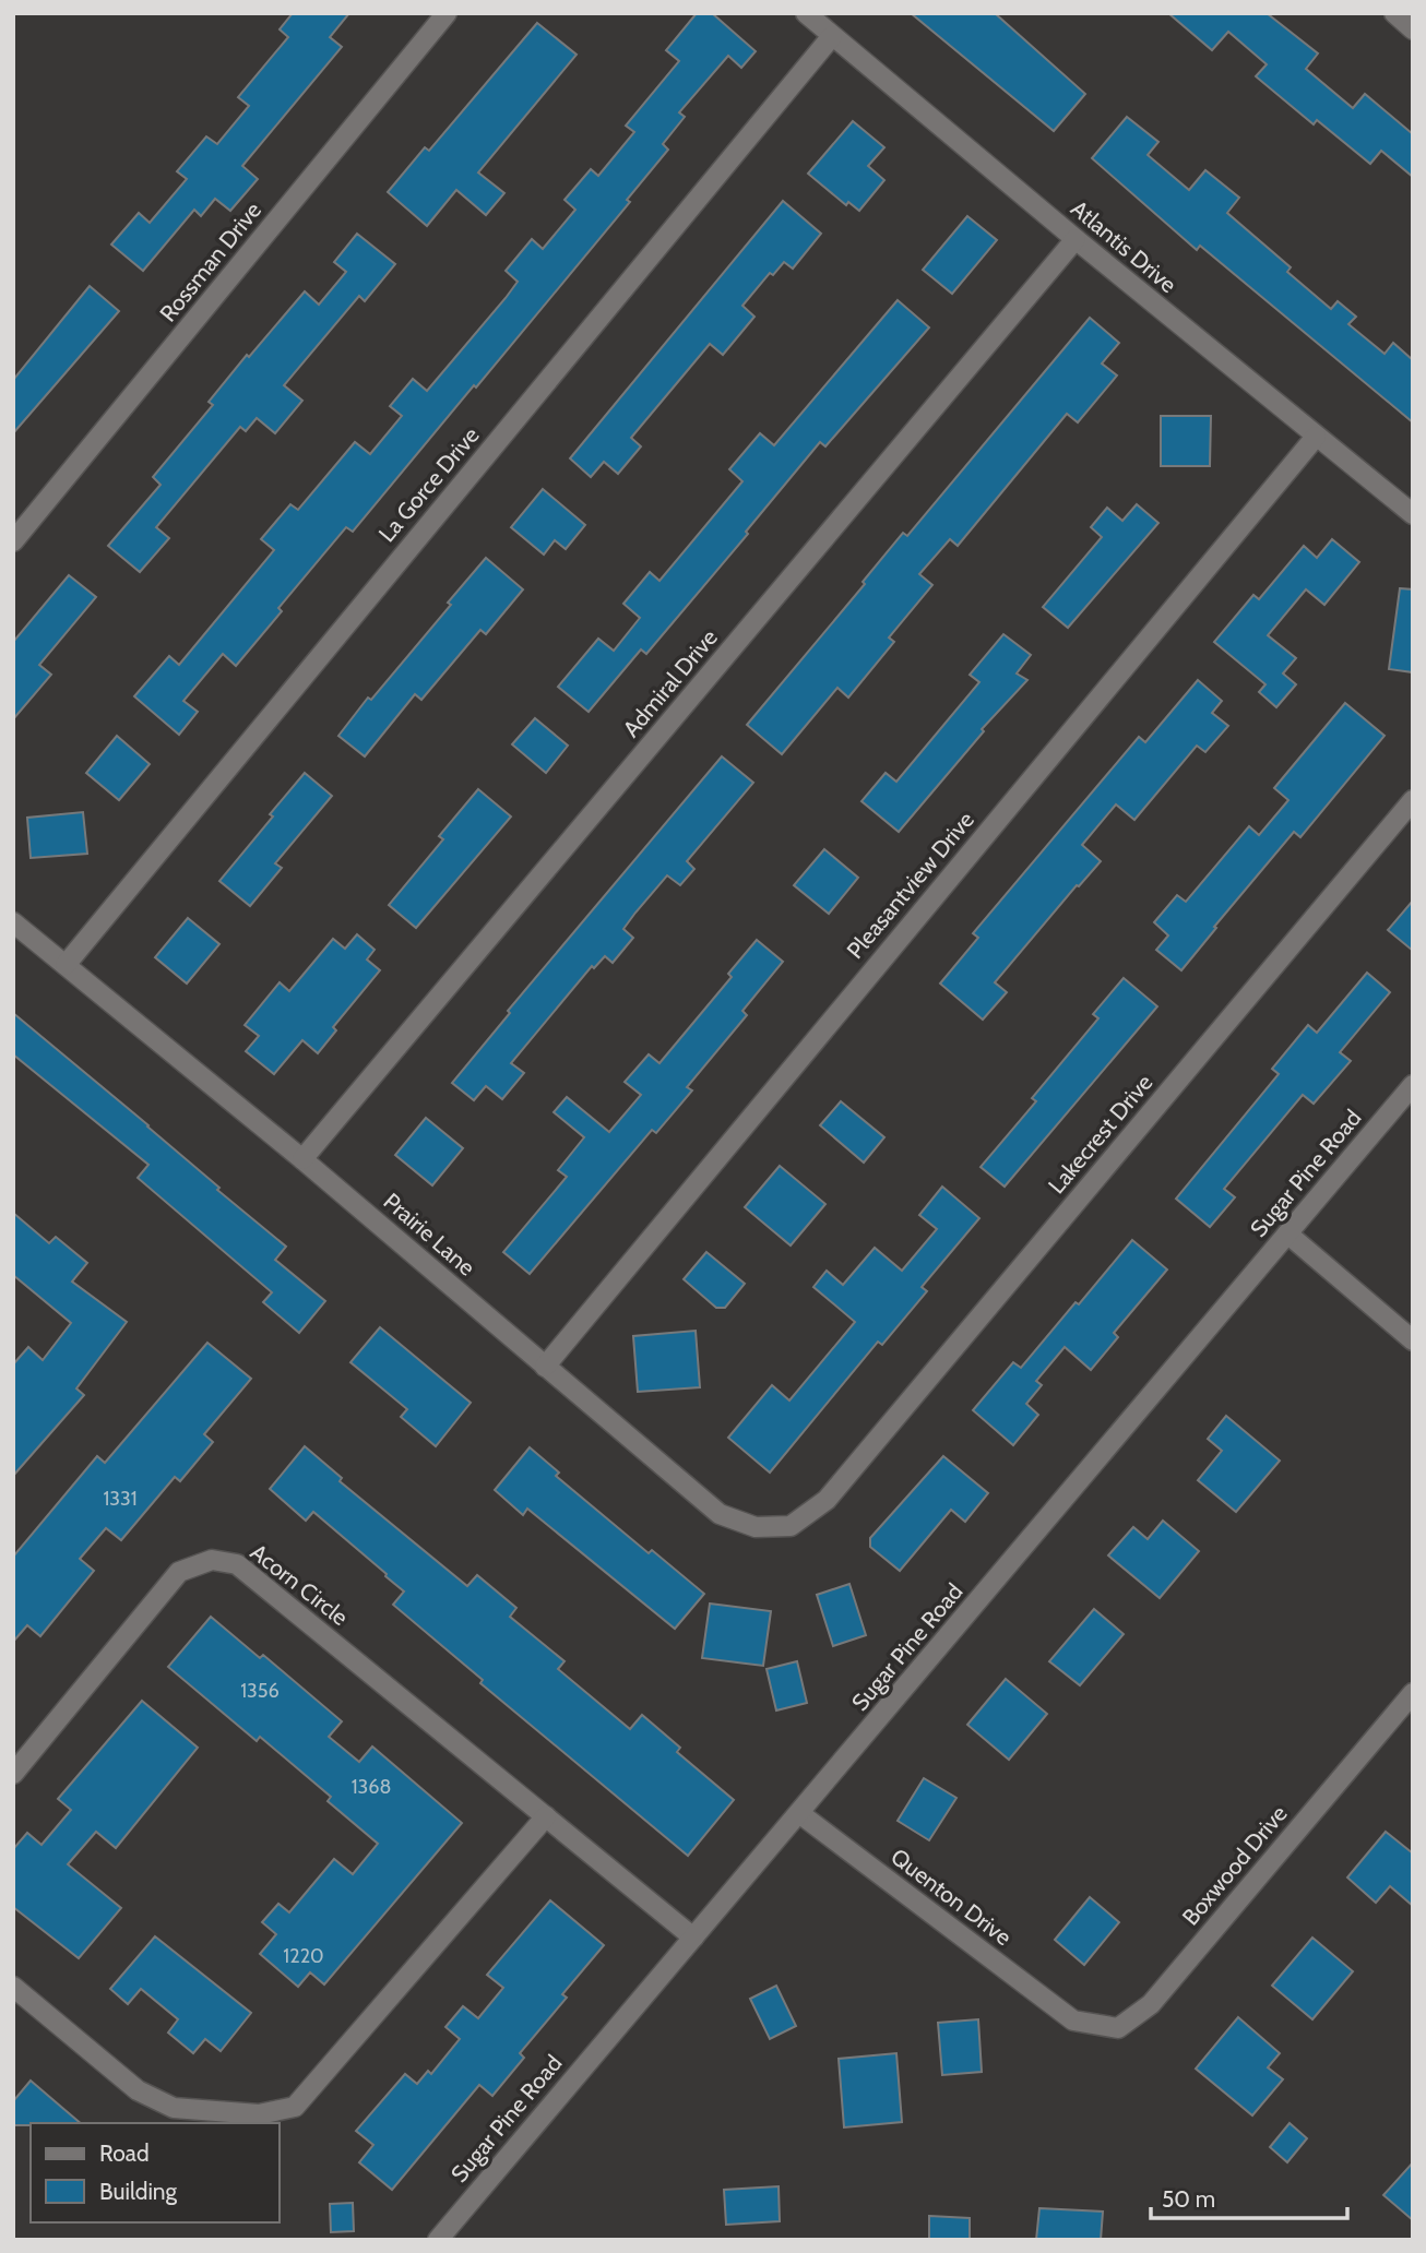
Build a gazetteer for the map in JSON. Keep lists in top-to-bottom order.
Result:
{
  "streets": {
    "street": [
      "Atlantis Drive",
      "Rossman Drive",
      "La Gorce Drive",
      "Admiral Drive",
      "Pleasantview Drive",
      "Lakecrest Drive",
      "Sugar Pine Road",
      "Prairie Lane",
      "Acorn Circle",
      "Boxwood Drive",
      "Quenton Drive"
    ]
  },
  "crossings": [
    ["Atlantis Drive", "La Gorce Drive"],
    ["Atlantis Drive", "Admiral Drive"],
    ["Atlantis Drive", "Pleasantview Drive"],
    ["La Gorce Drive", "Prairie Lane"],
    ["Admiral Drive", "Prairie Lane"],
    ["Pleasantview Drive", "Prairie Lane"],
    ["Lakecrest Drive", "Prairie Lane"],
    ["Sugar Pine Road", "Acorn Circle"],
    ["Sugar Pine Road", "Quenton Drive"],
    ["Boxwood Drive", "Quenton Drive"]
  ],
  "house_numbers": [
    "1331",
    "1356",
    "1368",
    "1220"
  ],
  "legend": ["Road", "Building"],
  "scale_bar": "50 m"
}
